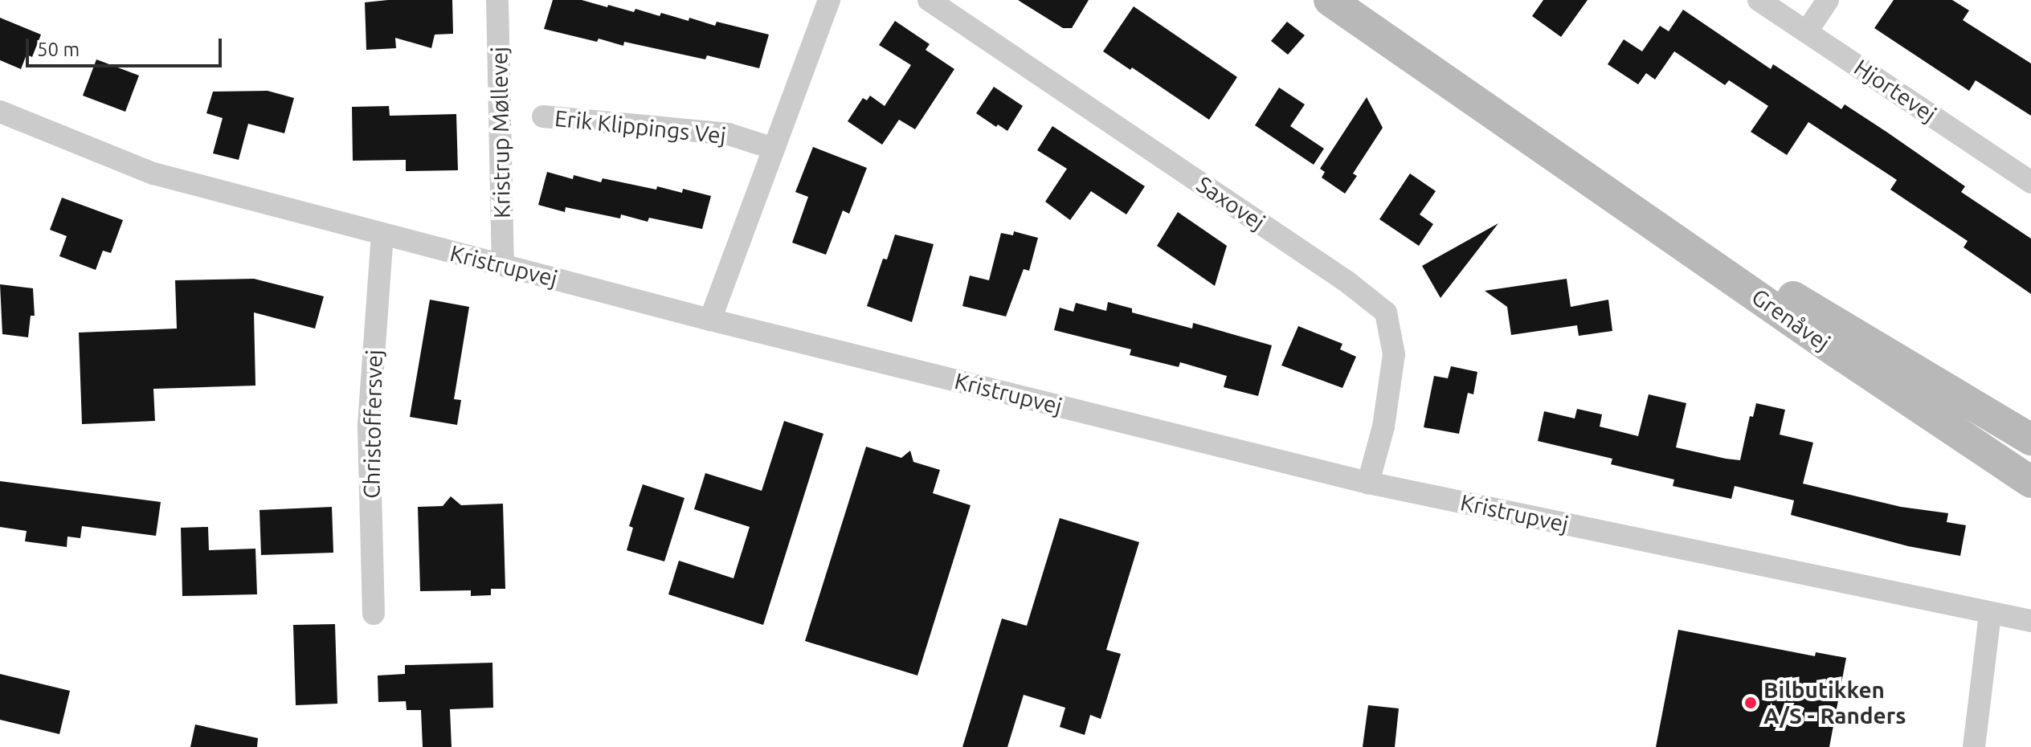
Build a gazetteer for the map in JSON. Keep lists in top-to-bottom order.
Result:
{
  "streets": {
    "street": [
      "Hjortevej",
      "Erik Klippings Vej",
      "Kristrup Møllevej",
      "Saxovej",
      "Kristrupvej",
      "Grenåvej",
      "Christoffersvej"
    ]
  },
  "crossings": [
    ["Kristrup Møllevej", "Kristrupvej"],
    ["Saxovej", "Kristrupvej"],
    ["Kristrupvej", "Christoffersvej"]
  ],
  "places": ["Bilbutikken A/S - Randers"],
  "scale_bar": "50 m"
}
